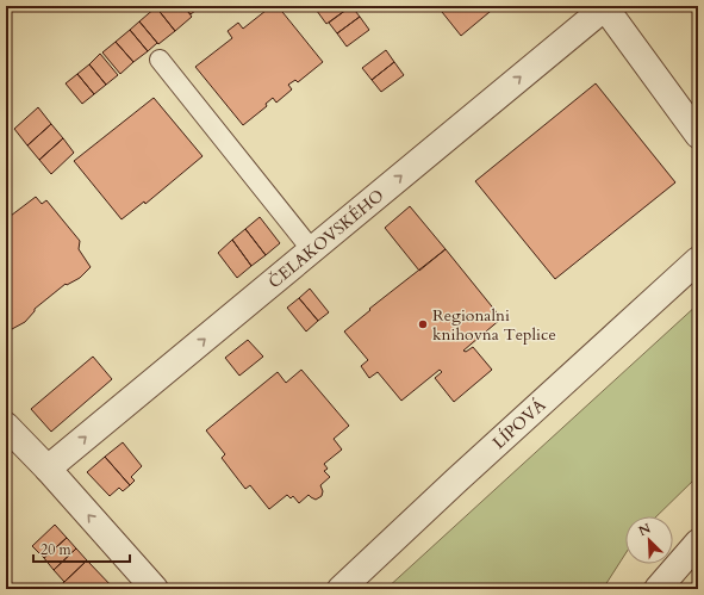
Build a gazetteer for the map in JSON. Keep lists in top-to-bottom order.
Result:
{
  "streets": {
    "street": ["ČELAKOVSKÉHO", "LÍPOVÁ"]
  },
  "one_way": ["ČELAKOVSKÉHO"],
  "places": ["Regionalni knihovna Teplice"],
  "scale_bar": "20 m",
  "north": "top left"
}
